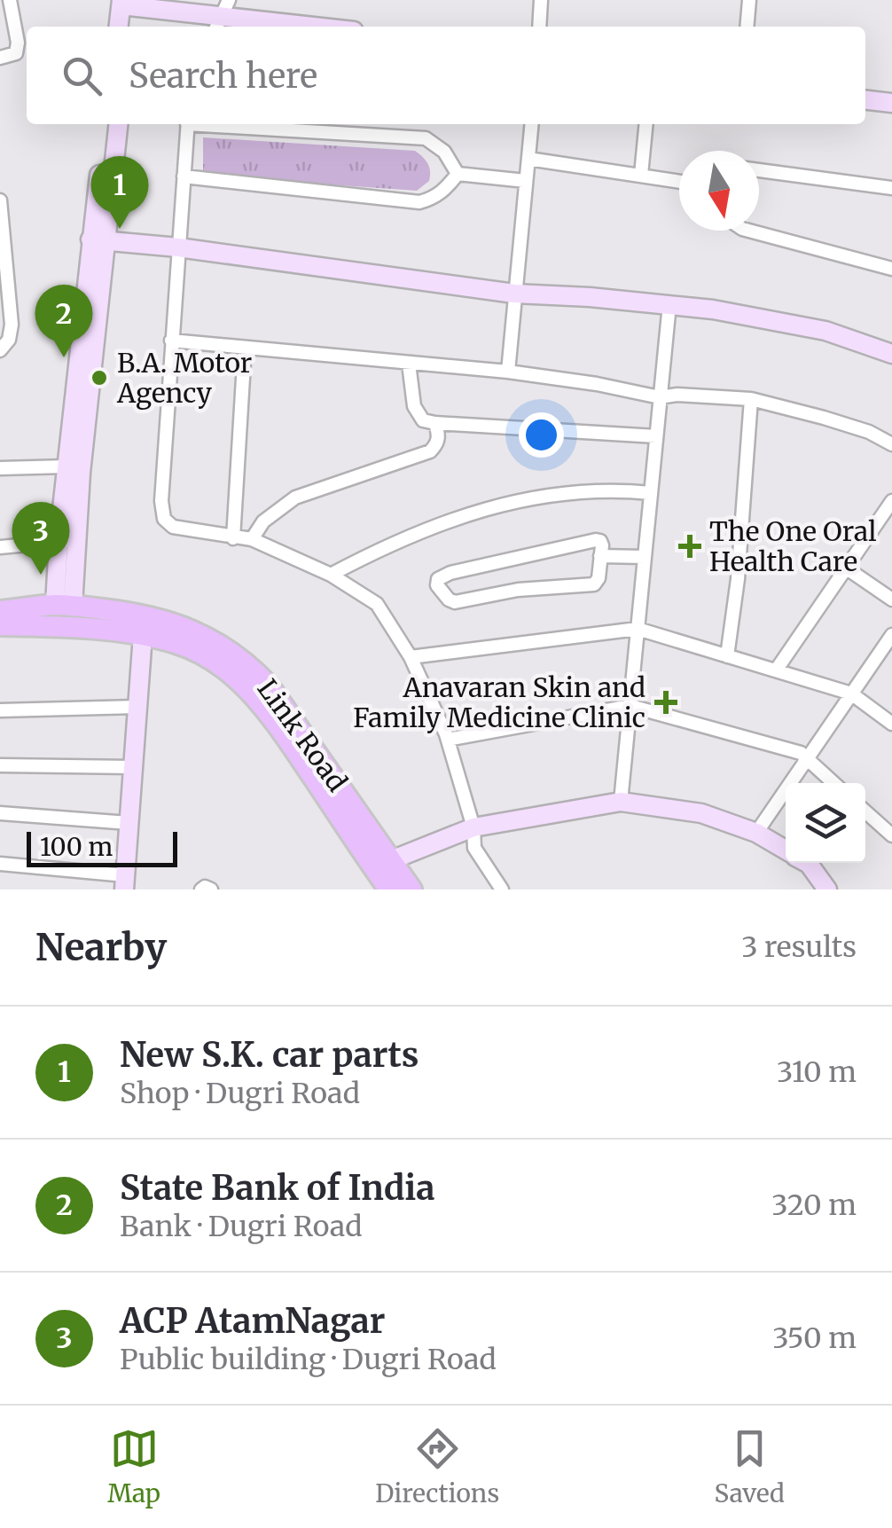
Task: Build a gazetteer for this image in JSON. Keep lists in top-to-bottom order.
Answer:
{
  "streets": {
    "main road": ["Link Road"]
  },
  "places": {
    "other": ["B.A. Motor Agency"],
    "health": ["The One Oral Health Care", "Anavaran Skin and Family Medicine Clinic"]
  },
  "scale_bar": "100 m",
  "north": "bottom",
  "page": {
    "search": "Search here",
    "pins": ["1", "2", "3"],
    "scale": "100 m",
    "heading": ["Nearby", "3 results"],
    "list": [
      {
        "mark": "1",
        "name": "New S.K. car parts",
        "note": "Shop · Dugri Road",
        "value": "310 m"
      },
      {
        "mark": "2",
        "name": "State Bank of India",
        "note": "Bank · Dugri Road",
        "value": "320 m"
      },
      {
        "mark": "3",
        "name": "ACP AtamNagar",
        "note": "Public building · Dugri Road",
        "value": "350 m"
      }
    ],
    "nav": ["Map", "Directions", "Saved"]
  }
}
